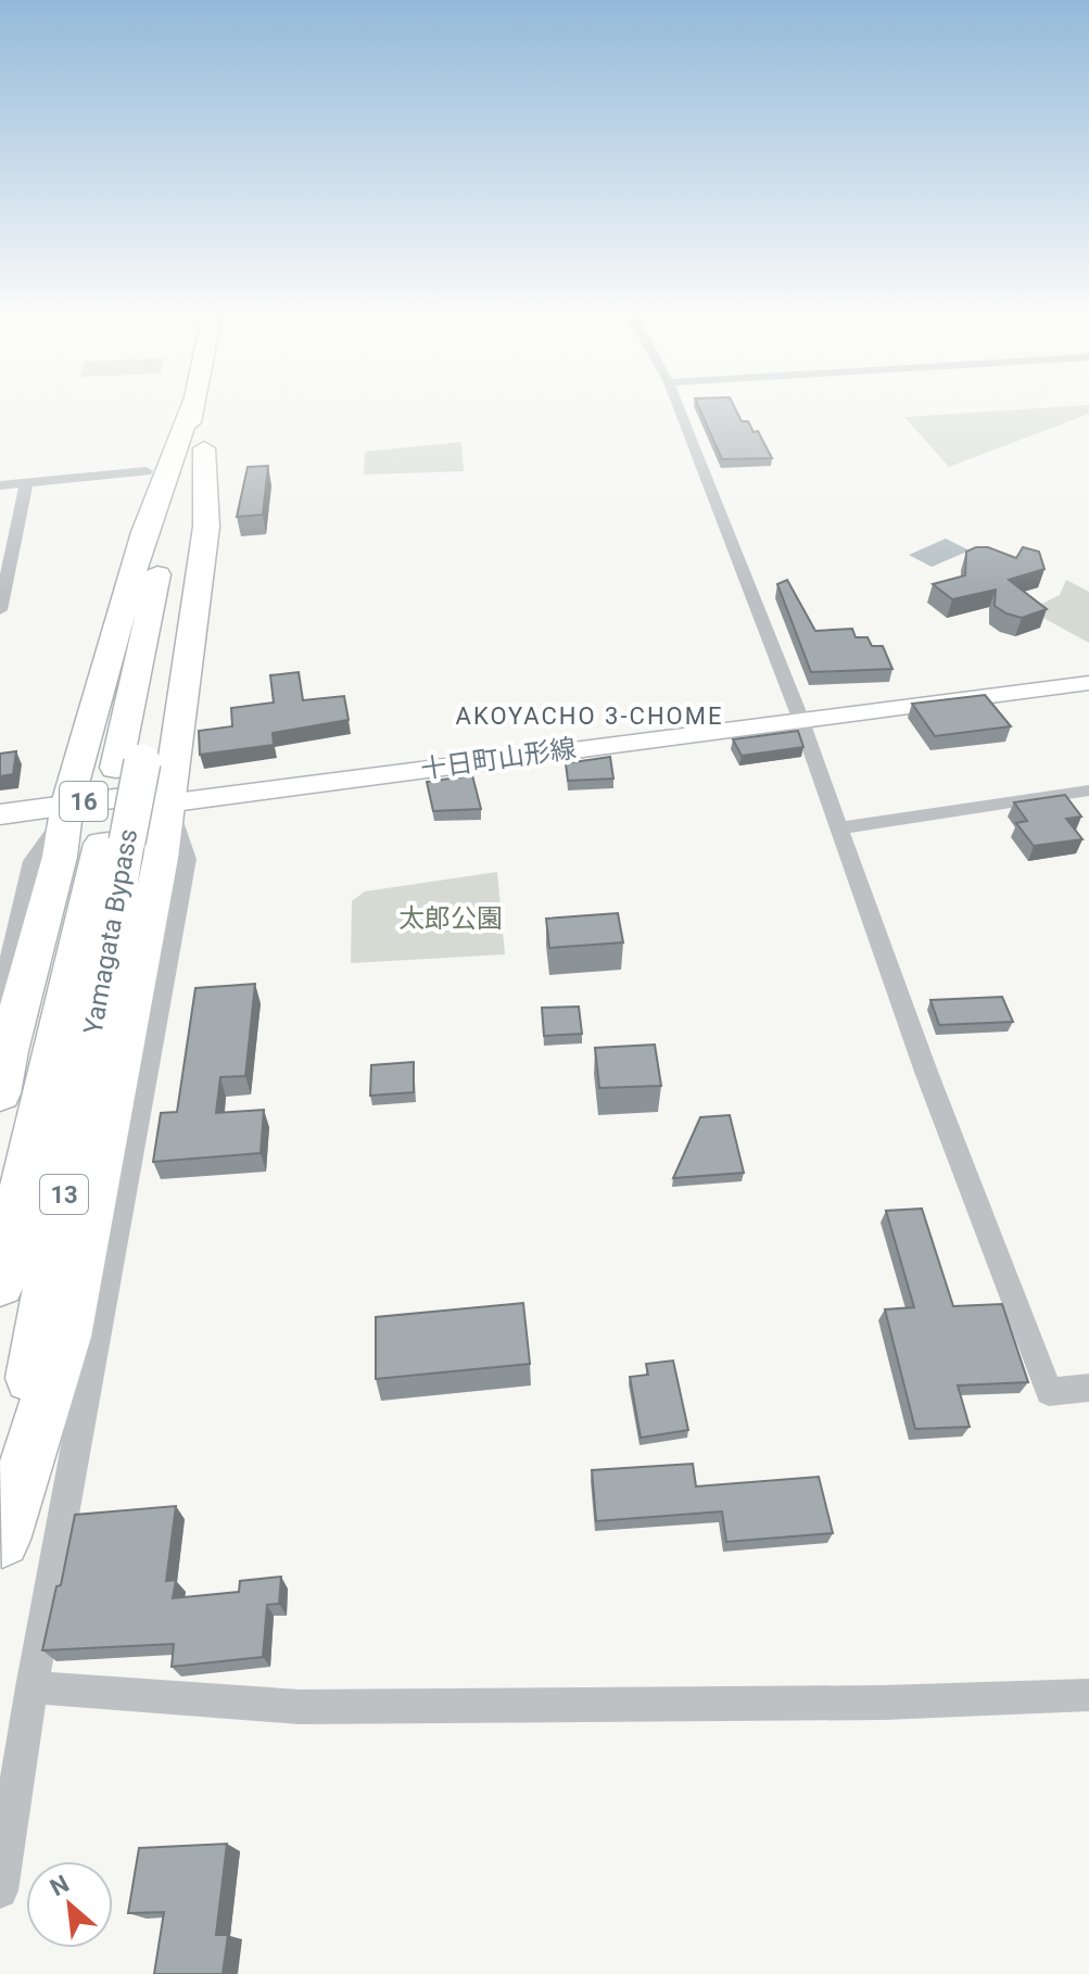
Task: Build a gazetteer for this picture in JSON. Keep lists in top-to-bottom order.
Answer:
{
  "streets": {
    "highway": ["Yamagata Bypass", "13"],
    "main road": ["十日町山形線", "16"]
  },
  "crossings": [
    ["十日町山形線", "16"]
  ],
  "districts": ["AKOYACHO 3-CHOME"],
  "parks": ["太郎公園"],
  "north": "top left"
}
